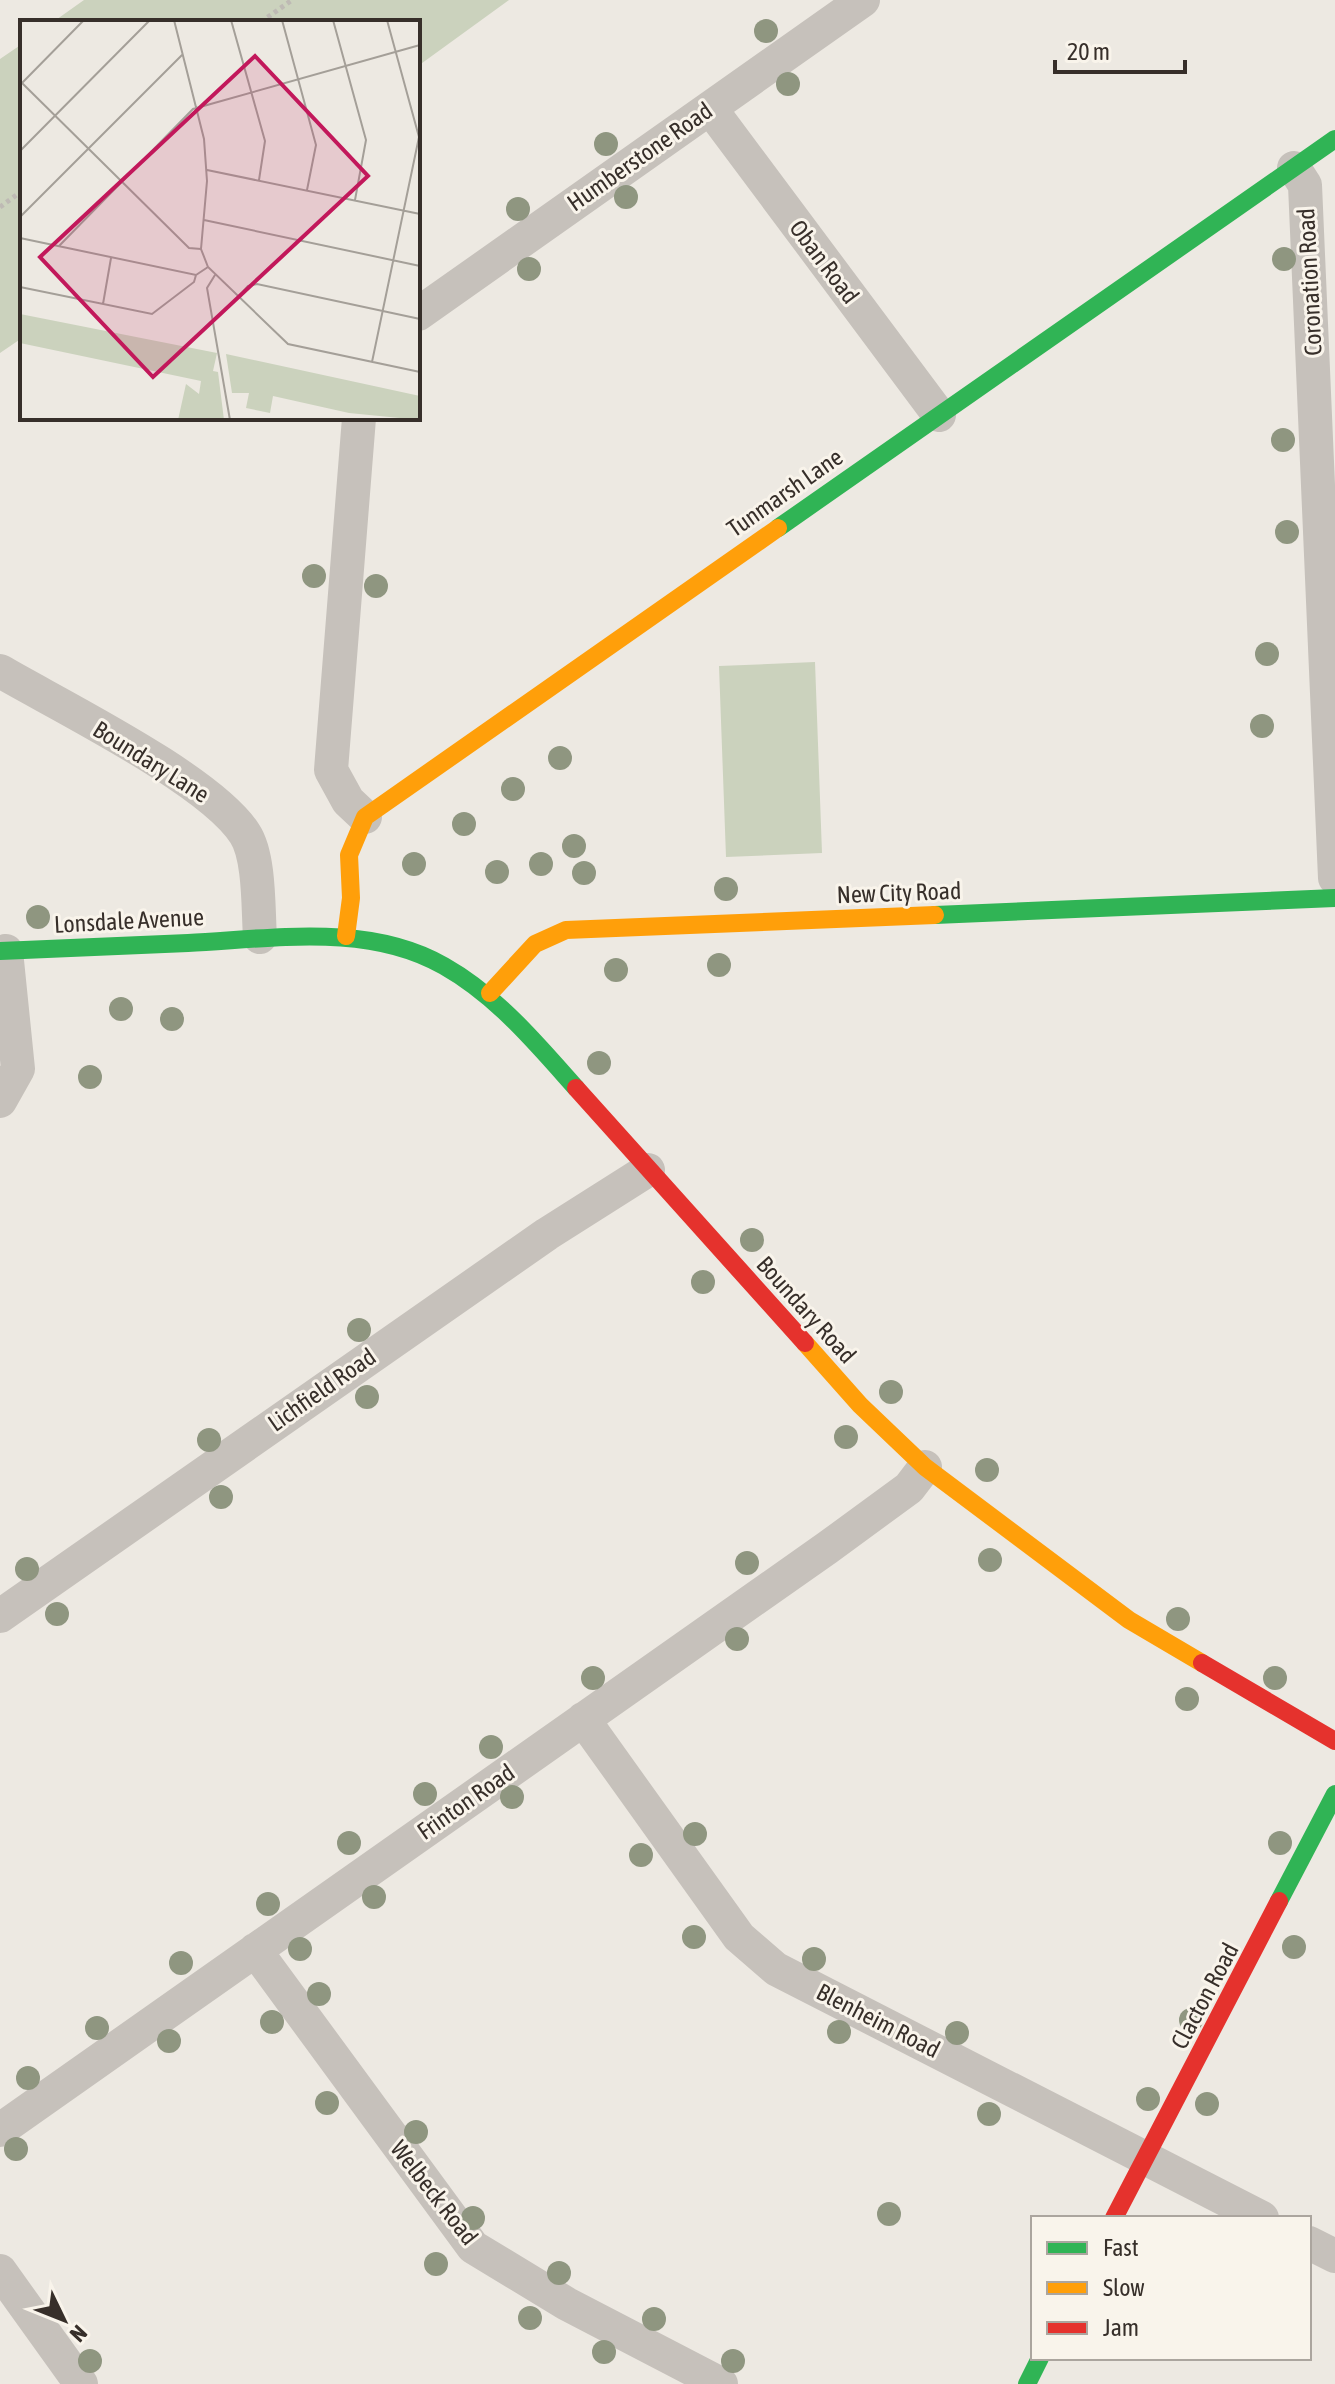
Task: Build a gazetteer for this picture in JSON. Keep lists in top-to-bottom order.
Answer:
{
  "streets": {
    "street": [
      "Humberstone Road",
      "Oban Road",
      "Coronation Road",
      "Tunmarsh Lane",
      "Boundary Lane",
      "New City Road",
      "Lonsdale Avenue",
      "Boundary Road",
      "Lichfield Road",
      "Frinton Road",
      "Clacton Road",
      "Blenheim Road",
      "Welbeck Road"
    ]
  },
  "crossings": [
    ["Humberstone Road", "Oban Road"],
    ["Oban Road", "Tunmarsh Lane"],
    ["Coronation Road", "Tunmarsh Lane"],
    ["Boundary Lane", "Lonsdale Avenue"],
    ["Boundary Lane", "Boundary Road"],
    ["New City Road", "Boundary Road"],
    ["Lonsdale Avenue", "Boundary Road"],
    ["Boundary Road", "Lichfield Road"],
    ["Boundary Road", "Frinton Road"],
    ["Frinton Road", "Blenheim Road"],
    ["Frinton Road", "Welbeck Road"],
    ["Clacton Road", "Blenheim Road"]
  ],
  "legend": ["Fast", "Slow", "Jam"],
  "scale_bar": "20 m",
  "north": "bottom right"
}
